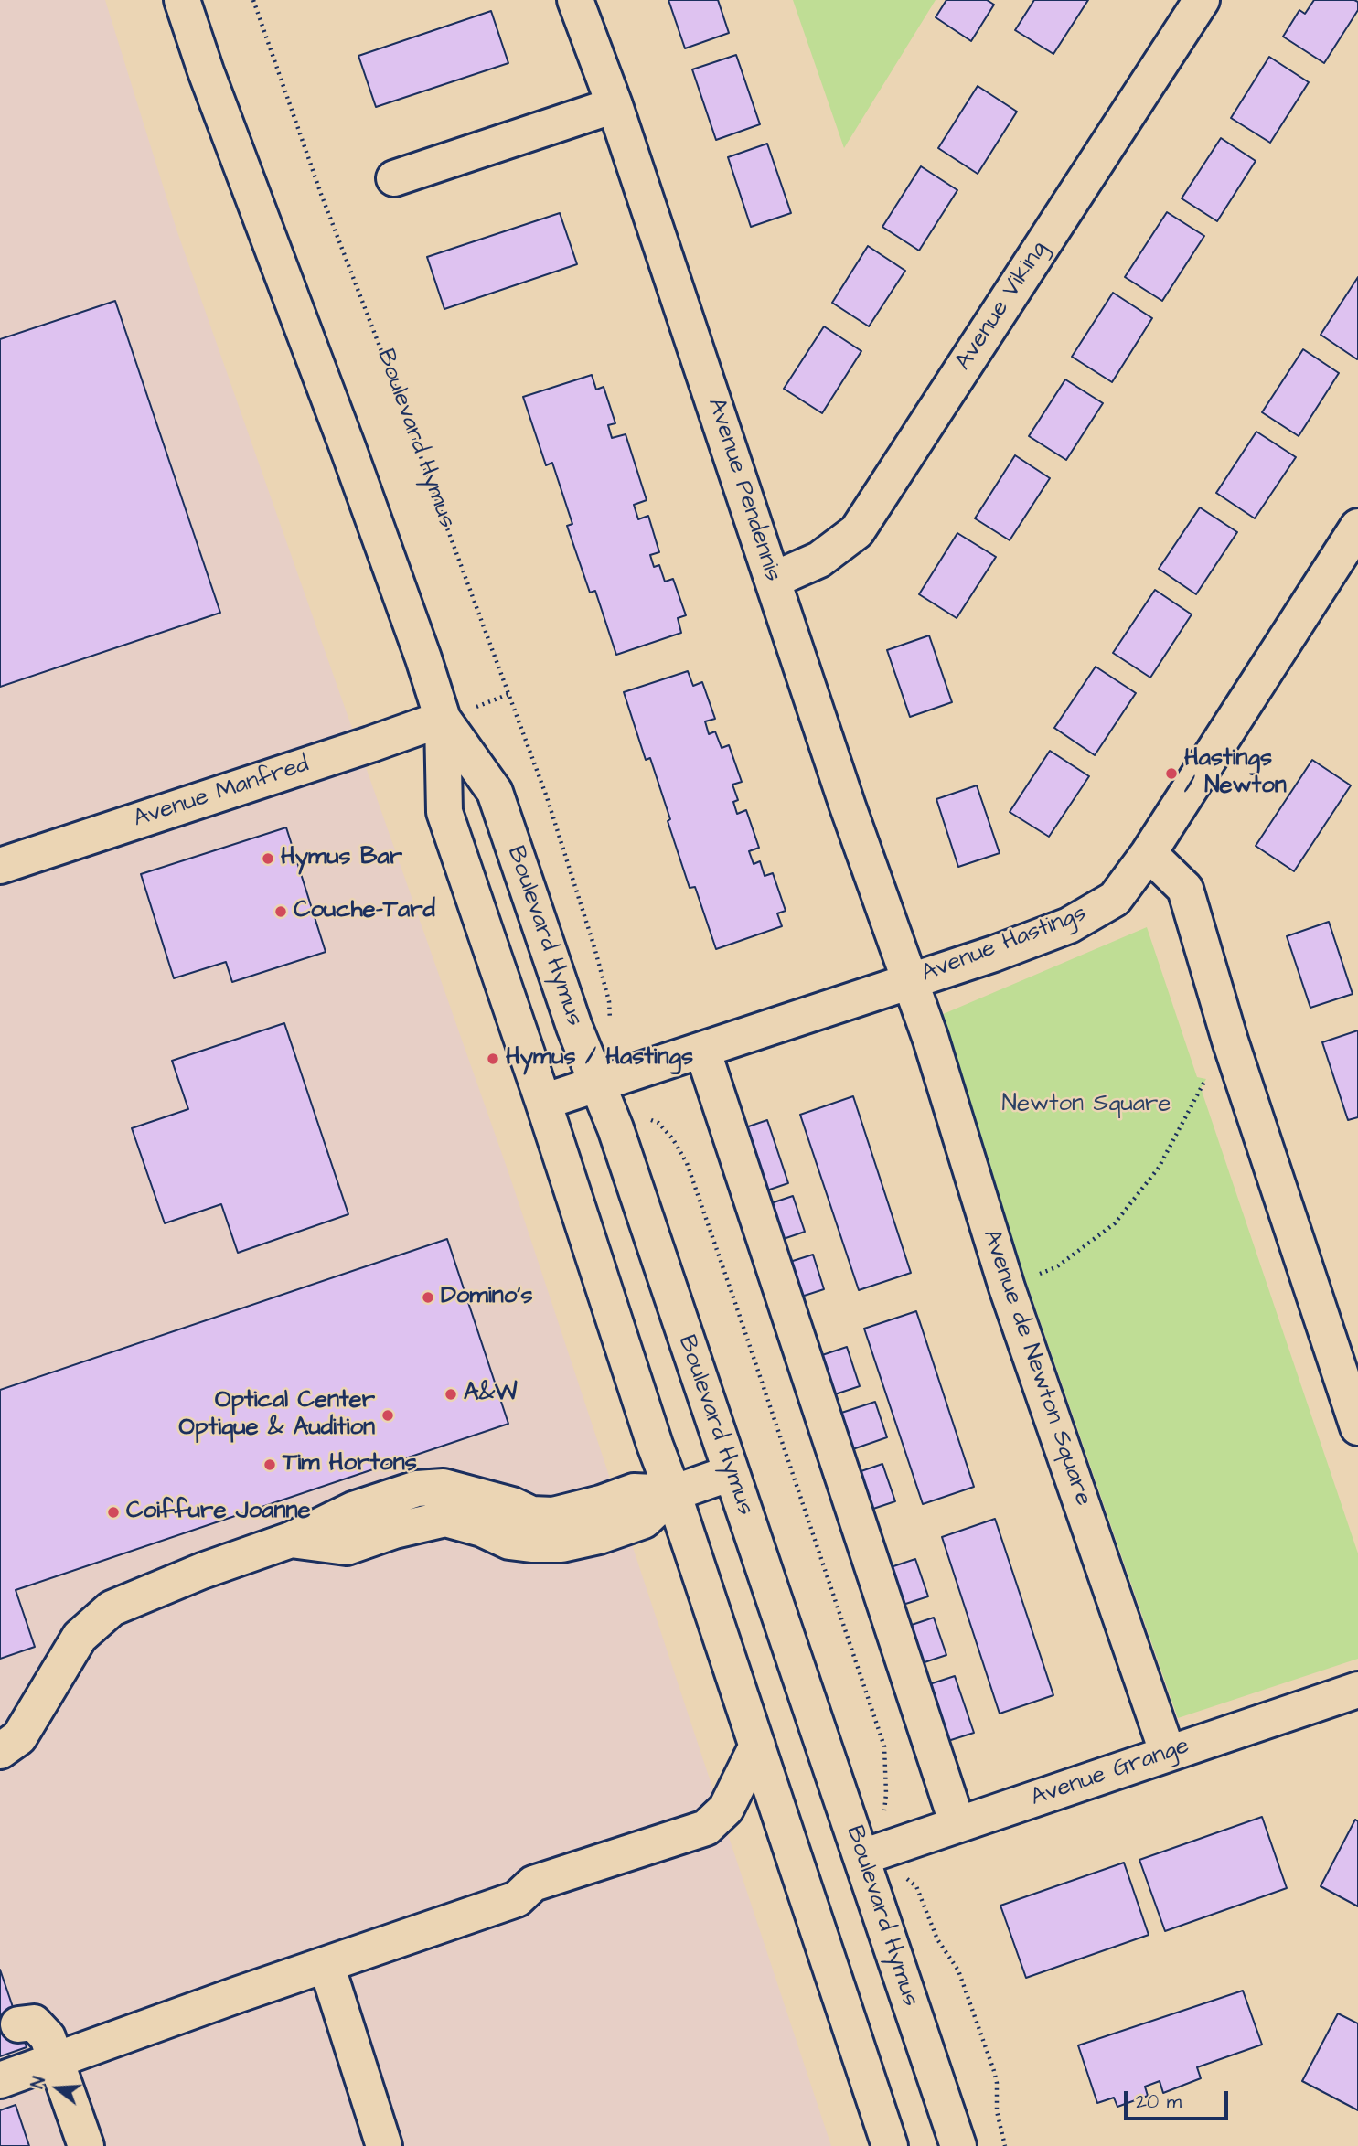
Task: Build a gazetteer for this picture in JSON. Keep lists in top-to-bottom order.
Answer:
{
  "streets": {
    "street": [
      "Avenue Viking",
      "Boulevard Hymus",
      "Avenue Pendennis",
      "Avenue Manfred",
      "Avenue Hastings",
      "Avenue de Newton Square",
      "Avenue Grange"
    ]
  },
  "crossings": [
    ["Avenue Viking", "Avenue Pendennis"],
    ["Boulevard Hymus", "Avenue Manfred"],
    ["Boulevard Hymus", "Avenue Hastings"],
    ["Boulevard Hymus", "Avenue Grange"],
    ["Avenue Pendennis", "Avenue Hastings"],
    ["Avenue Pendennis", "Avenue de Newton Square"],
    ["Avenue Hastings", "Avenue de Newton Square"],
    ["Avenue de Newton Square", "Avenue Grange"]
  ],
  "parks": ["Newton Square"],
  "places": [
    "Hastings / Newton",
    "Hymus Bar",
    "Couche-Tard",
    "Hymus / Hastings",
    "Domino's",
    "A&W",
    "Optical Center Optique & Audition",
    "Tim Hortons",
    "Coiffure Joanne"
  ],
  "scale_bar": "20 m",
  "north": "left"
}
